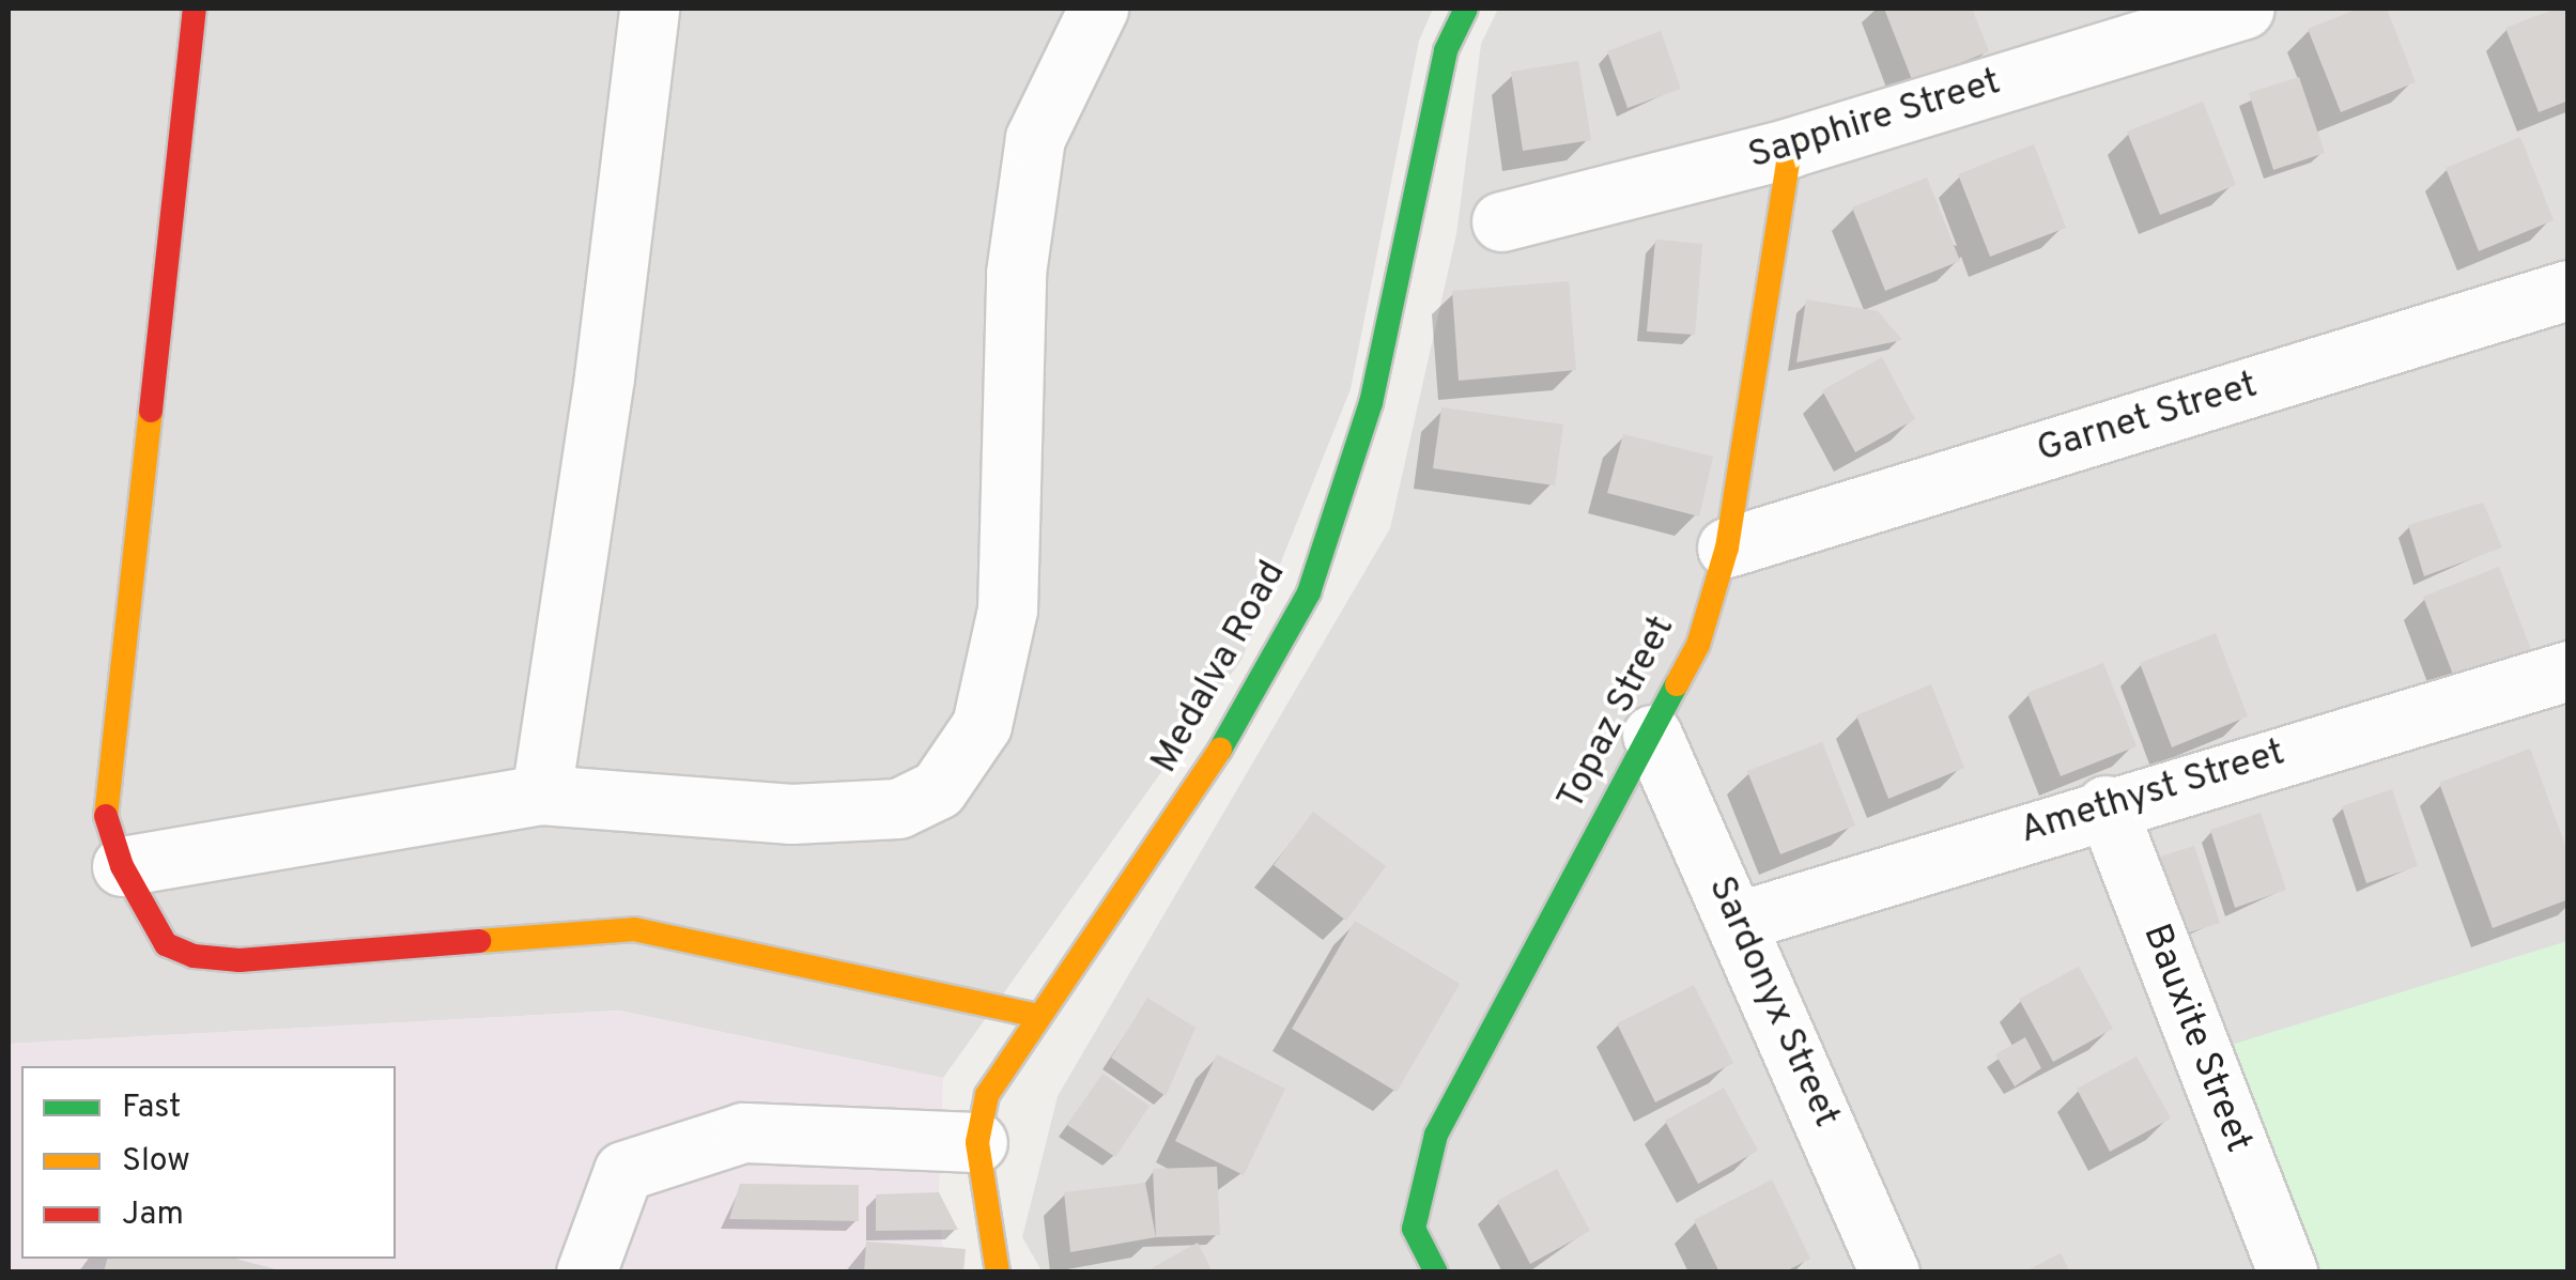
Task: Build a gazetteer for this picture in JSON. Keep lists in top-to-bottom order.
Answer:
{
  "streets": {
    "street": [
      "Sapphire Street",
      "Garnet Street",
      "Medalva Road",
      "Topaz Street",
      "Amethyst Street",
      "Sardonyx Street",
      "Bauxite Street"
    ]
  },
  "crossings": [
    ["Sapphire Street", "Topaz Street"],
    ["Garnet Street", "Topaz Street"],
    ["Topaz Street", "Sardonyx Street"],
    ["Amethyst Street", "Sardonyx Street"],
    ["Amethyst Street", "Bauxite Street"]
  ],
  "legend": ["Fast", "Slow", "Jam"]
}
